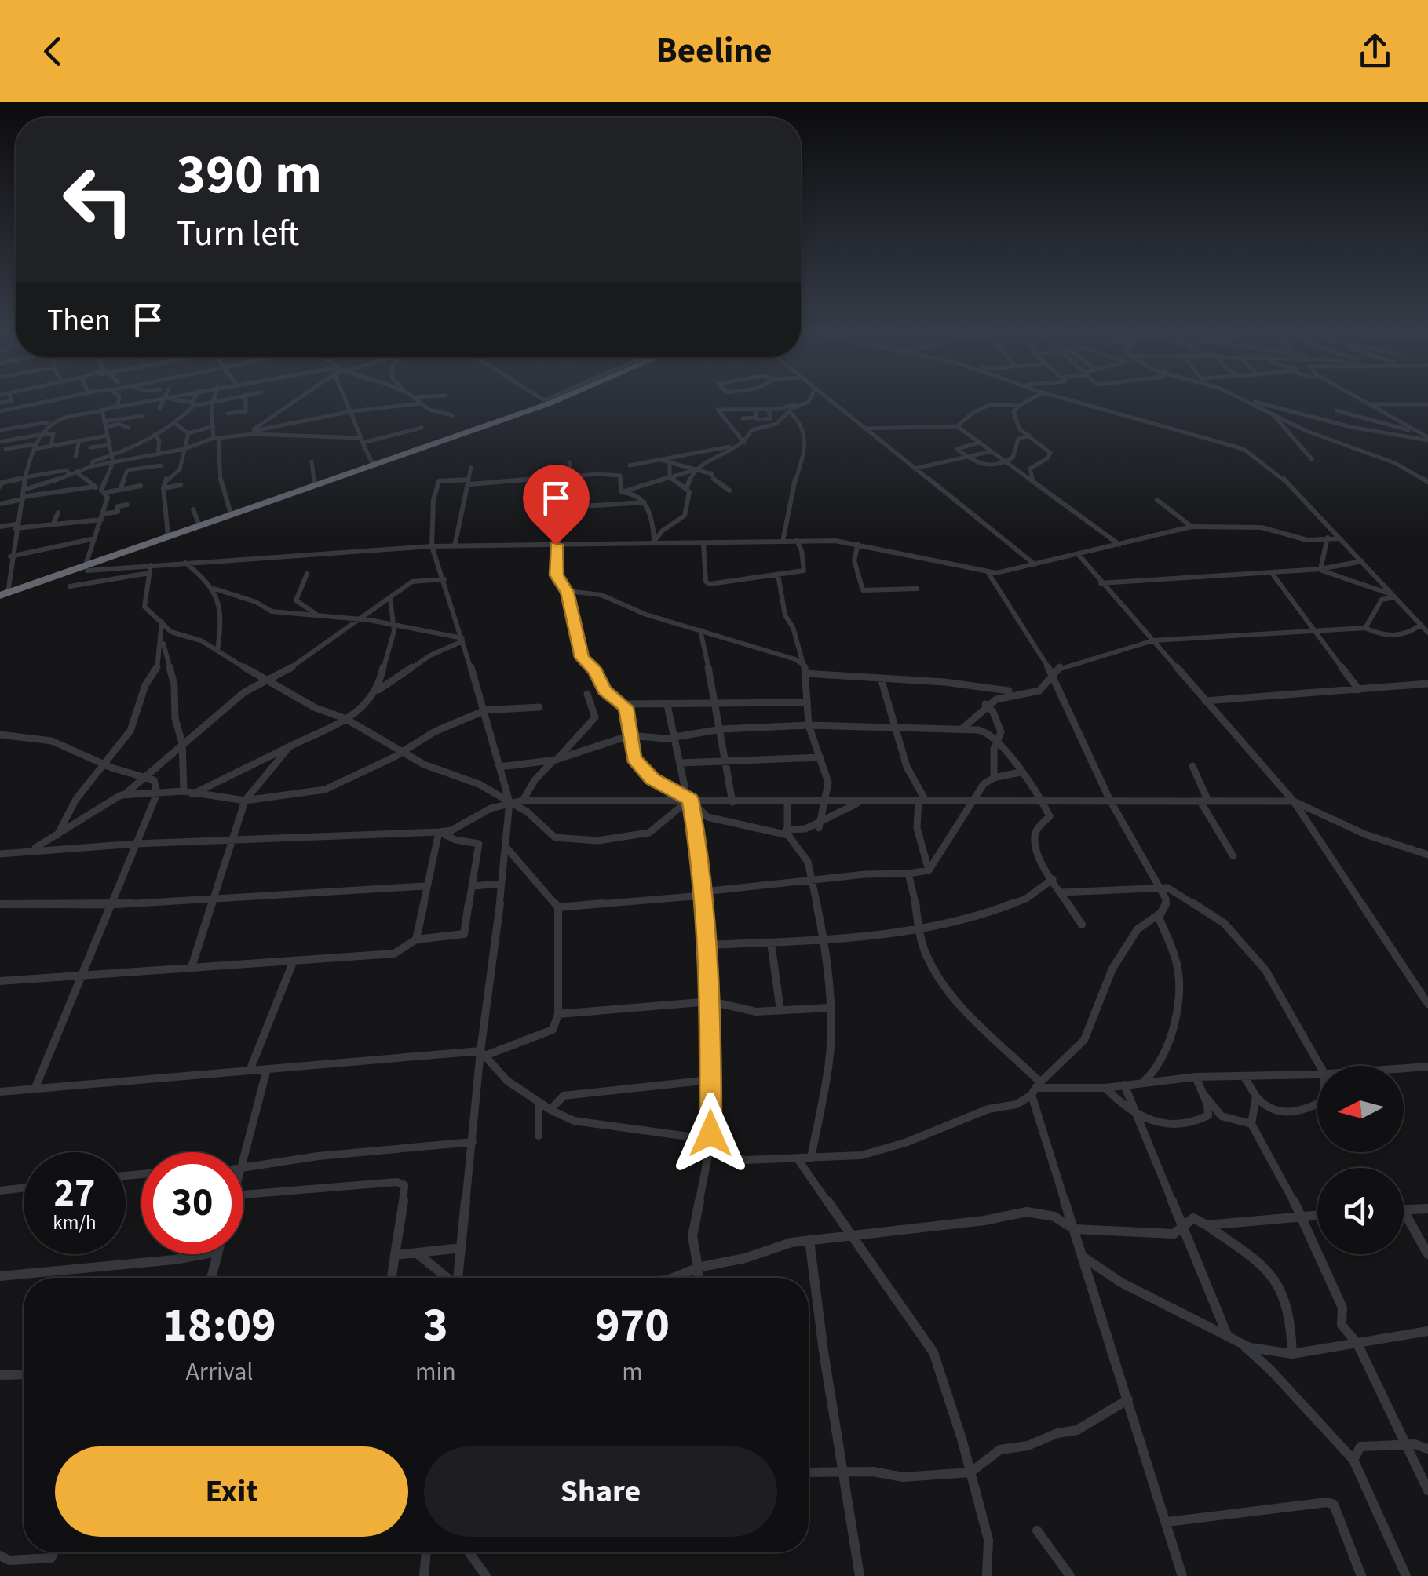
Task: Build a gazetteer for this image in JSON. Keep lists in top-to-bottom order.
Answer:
{
  "north": "left",
  "page": {
    "header": "Beeline",
    "turn": ["390 m", "Turn left"],
    "then": "Then",
    "speed": "27 km/h",
    "limit": "30",
    "eta": [
      "18:09",
      "Arrival",
      "3",
      "min",
      "970",
      "m"
    ],
    "buttons": ["Exit", "Share"]
  }
}
